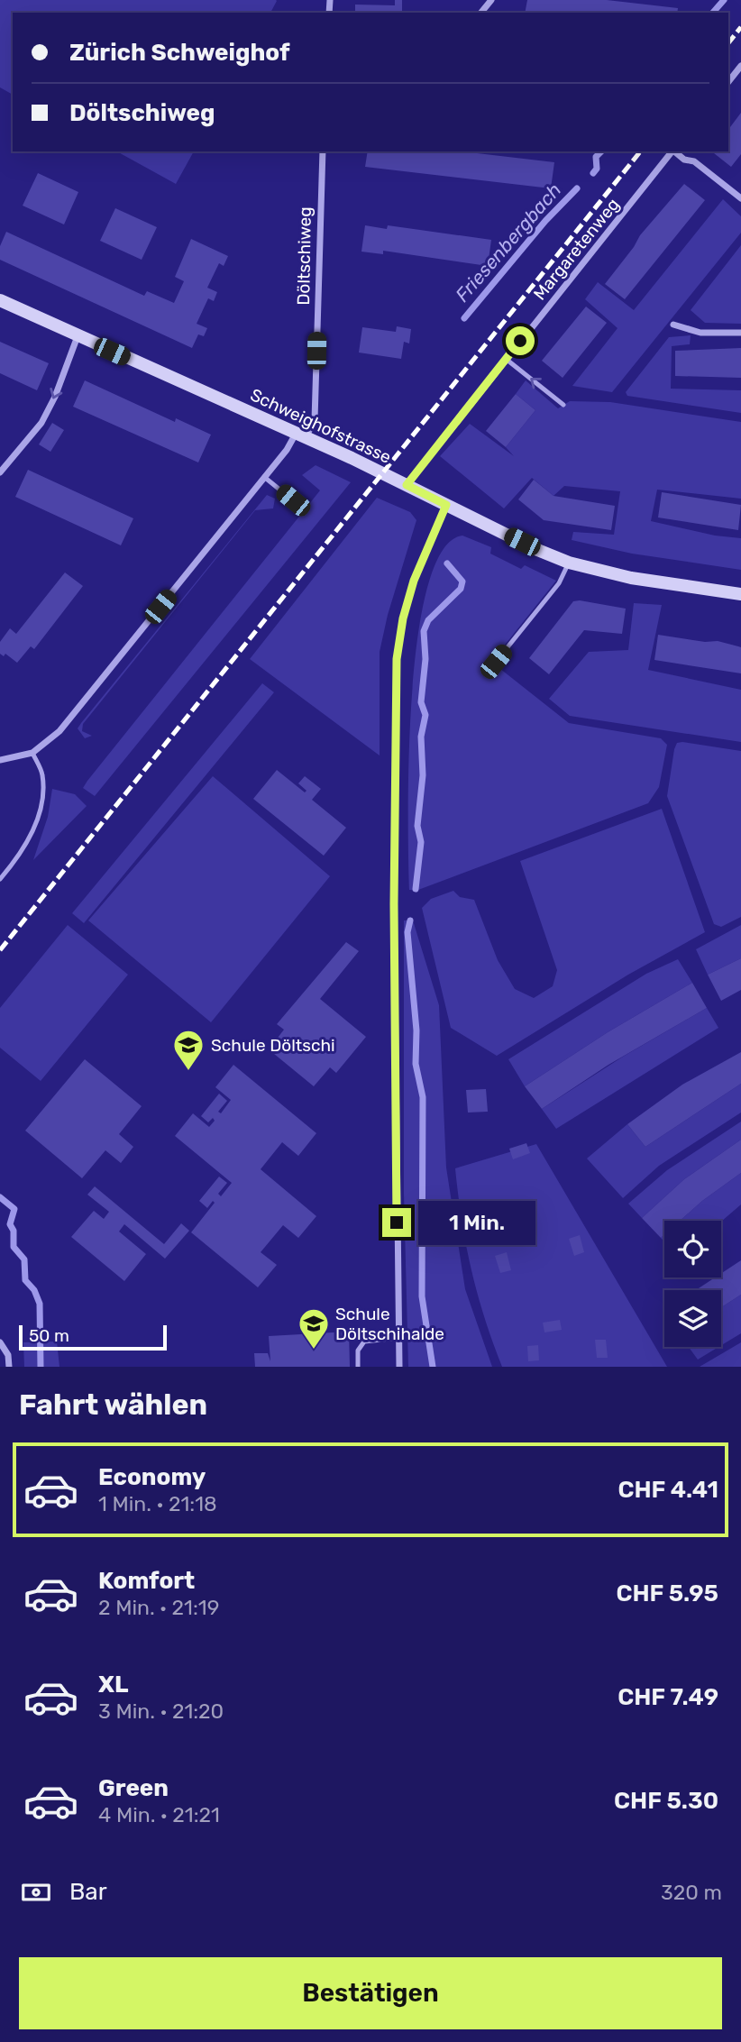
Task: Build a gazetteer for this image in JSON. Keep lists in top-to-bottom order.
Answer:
{
  "streets": {
    "main road": ["Schweighofstrasse"],
    "street": ["Margaretenweg", "Döltschiweg"]
  },
  "crossings": [
    ["Margaretenweg", "Schweighofstrasse"],
    ["Döltschiweg", "Schweighofstrasse"]
  ],
  "water": ["Friesenbergbach"],
  "places": {
    "school or university": ["Schule Döltschi", "Schule Döltschihalde"]
  },
  "scale_bar": "50 m",
  "page": {
    "banner": ["Zürich Schweighof", "Döltschiweg"],
    "bubble": "1 Min.",
    "scale": "50 m",
    "heading": "Fahrt wählen",
    "list": [
      {
        "name": "Economy",
        "note": "1 Min. · 21:18",
        "value": "CHF 4.41"
      },
      {
        "name": "Komfort",
        "note": "2 Min. · 21:19",
        "value": "CHF 5.95"
      },
      {
        "name": "XL",
        "note": "3 Min. · 21:20",
        "value": "CHF 7.49"
      },
      {
        "name": "Green",
        "note": "4 Min. · 21:21",
        "value": "CHF 5.30"
      }
    ],
    "pay": ["Bar", "320 m"],
    "buttons": "Bestätigen"
  }
}
